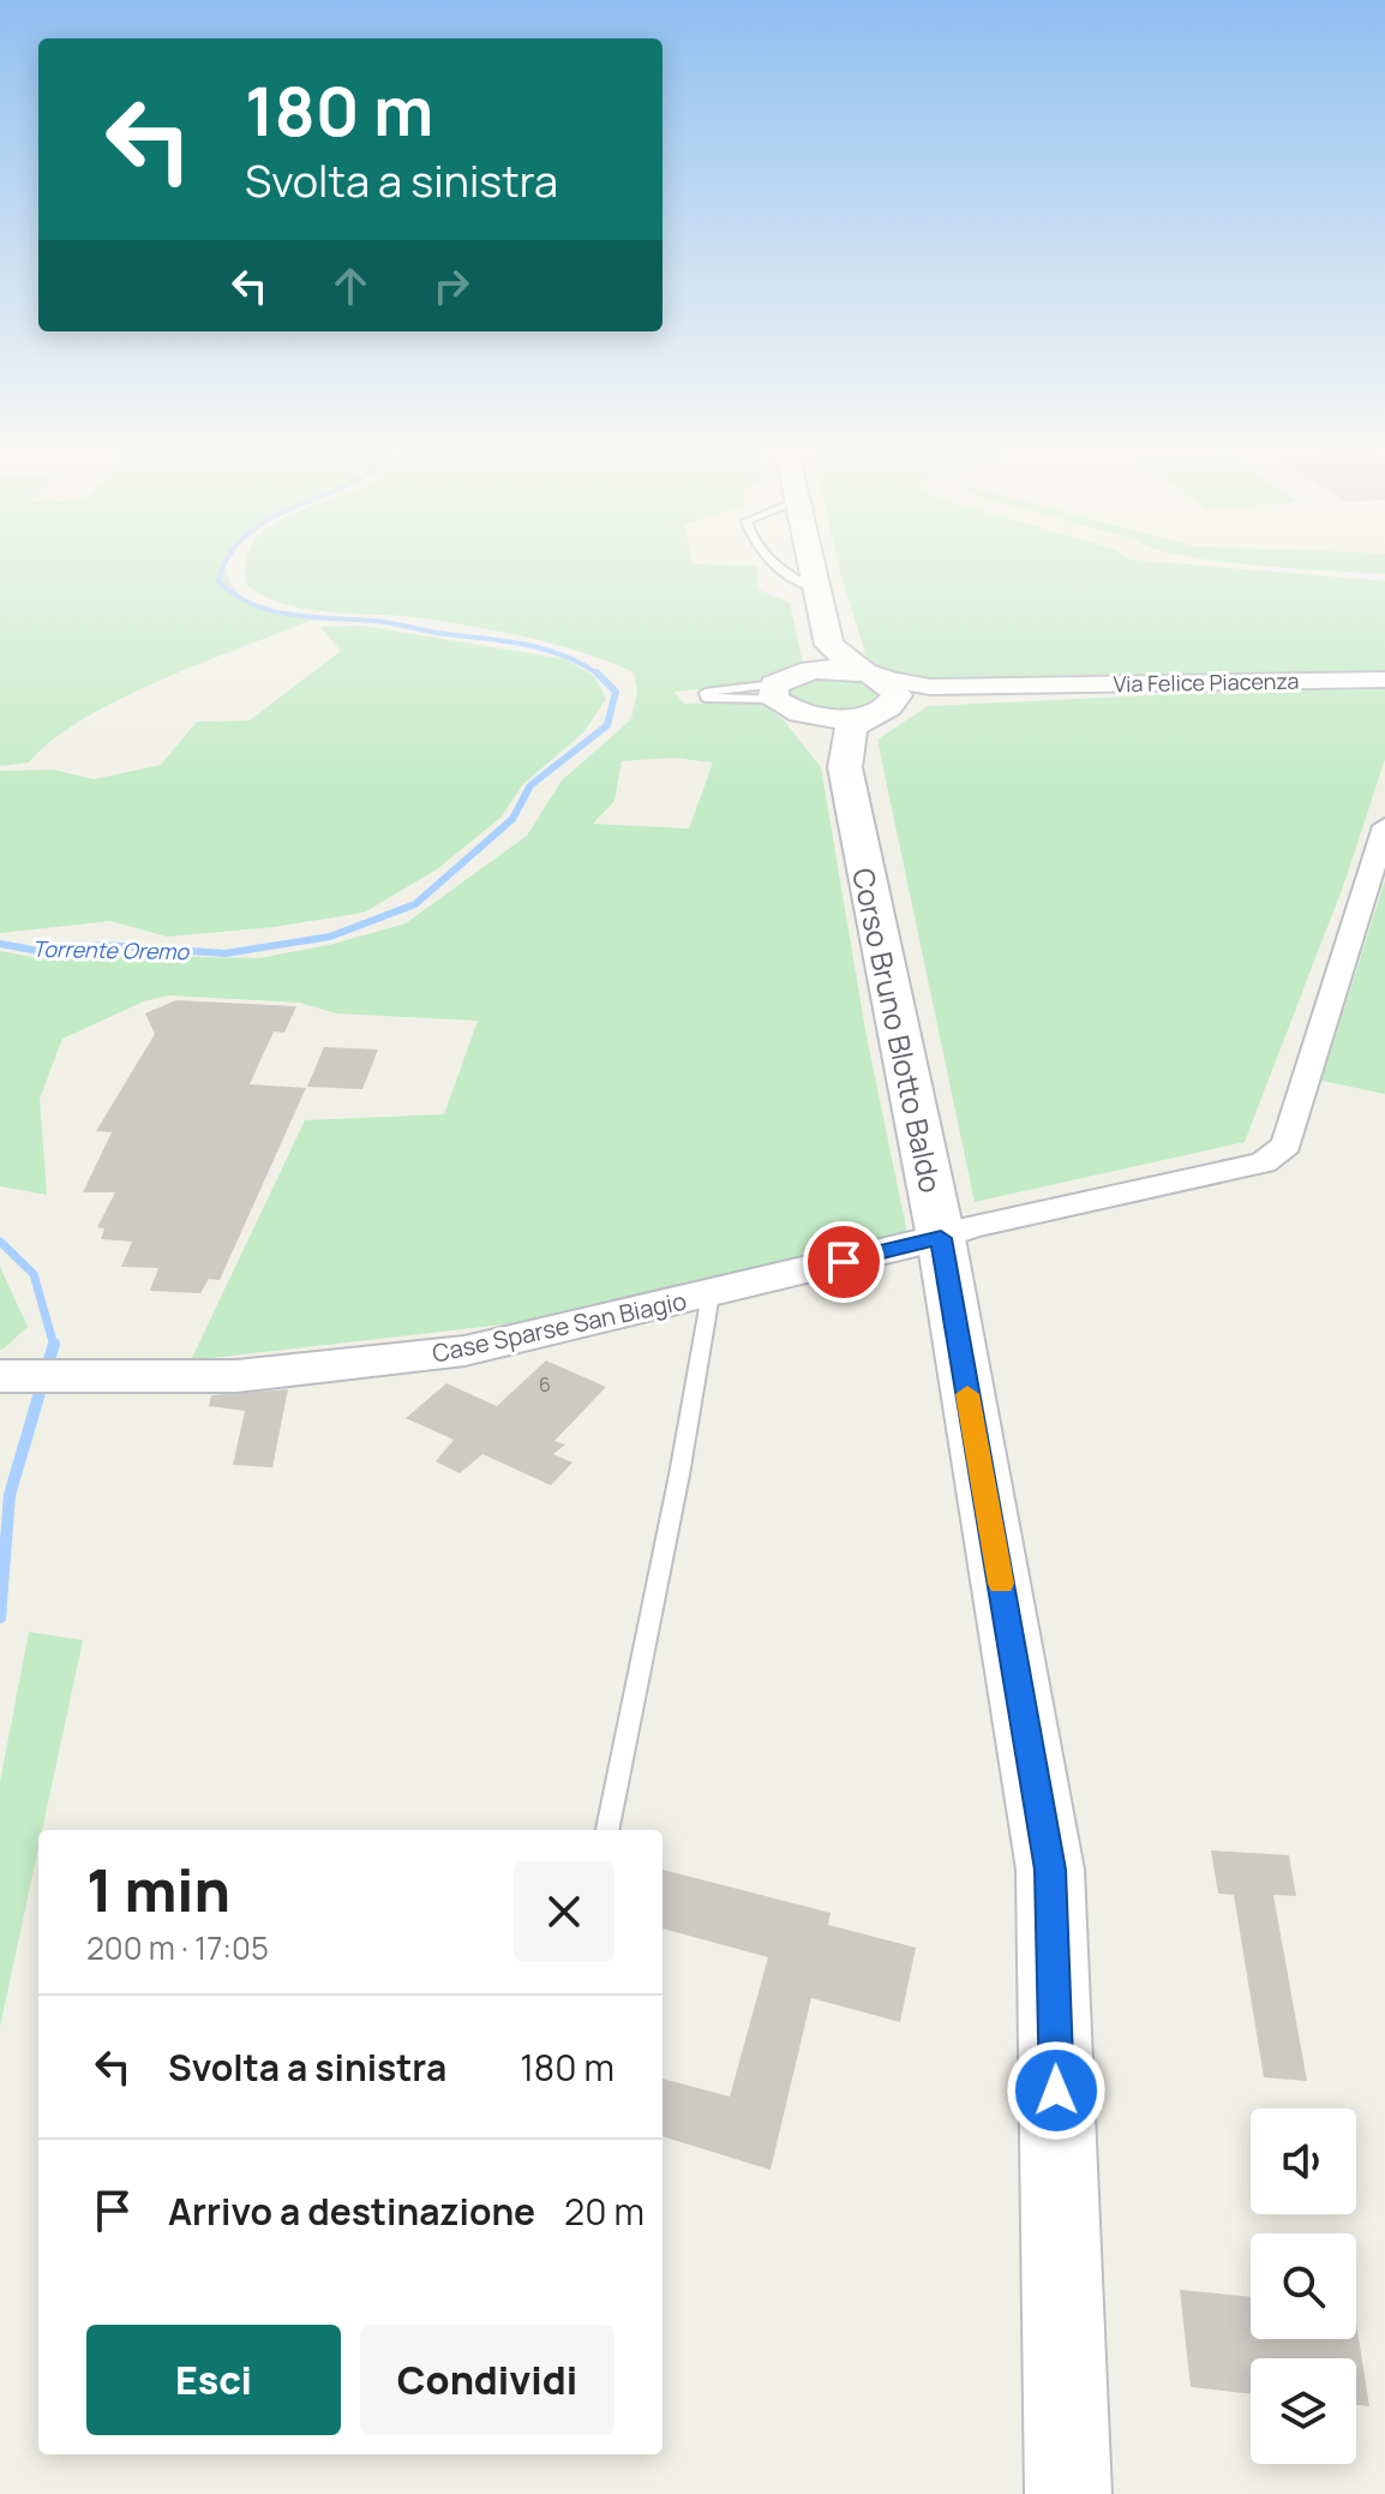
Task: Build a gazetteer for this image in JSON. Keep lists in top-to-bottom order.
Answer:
{
  "streets": {
    "main road": ["Corso Bruno Blotto Baldo"],
    "street": ["Via Felice Piacenza", "Case Sparse San Biagio"]
  },
  "crossings": [
    ["Corso Bruno Blotto Baldo", "Case Sparse San Biagio"]
  ],
  "water": ["Torrente Oremo"],
  "house_numbers": ["6"],
  "page": {
    "turn": ["180 m", "Svolta a sinistra"],
    "heading": ["1 min", "200 m · 17:05"],
    "list": [
      {
        "name": "Svolta a sinistra",
        "value": "180 m"
      },
      {
        "name": "Arrivo a destinazione",
        "value": "20 m"
      }
    ],
    "buttons": ["Esci", "Condividi"]
  }
}
